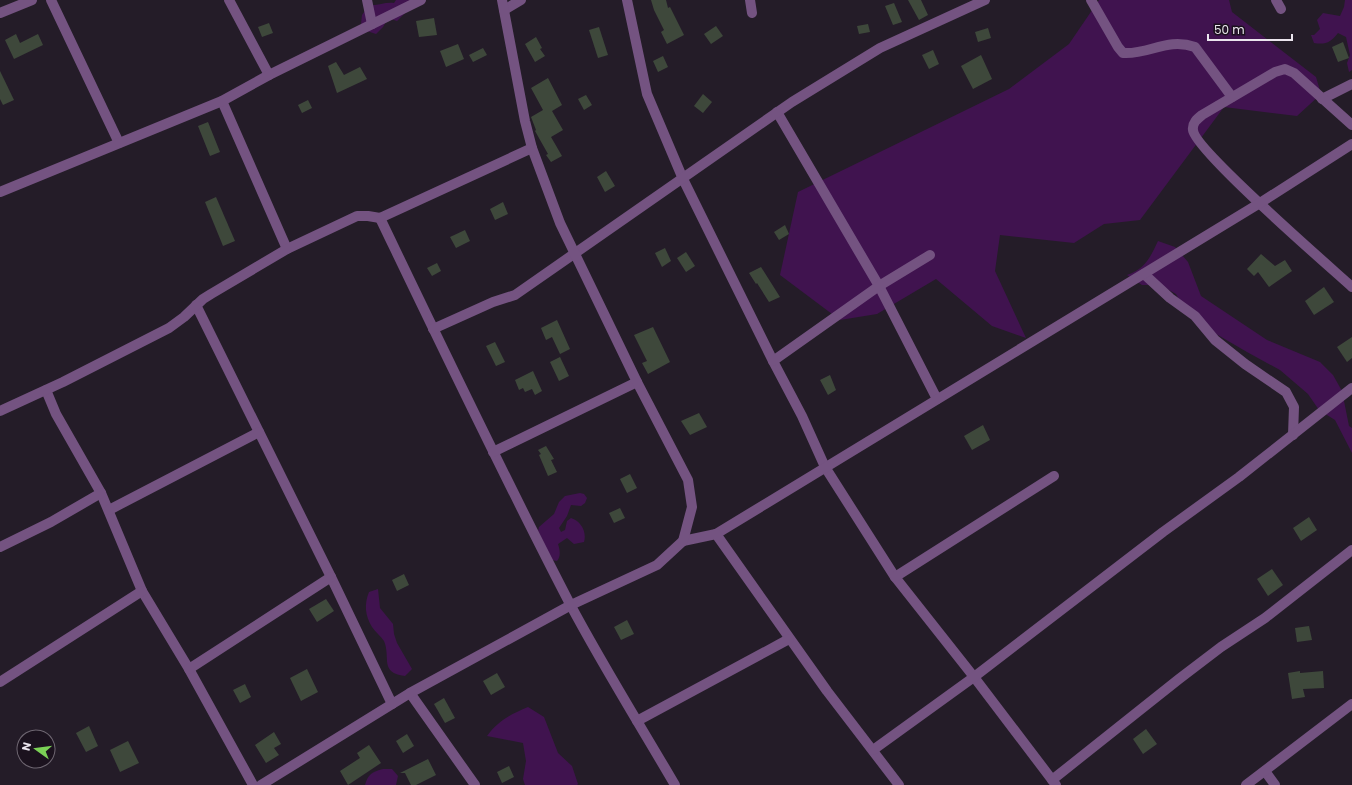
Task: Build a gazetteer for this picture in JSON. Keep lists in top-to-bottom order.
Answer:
{
  "scale_bar": "50 m",
  "north": "left"
}
